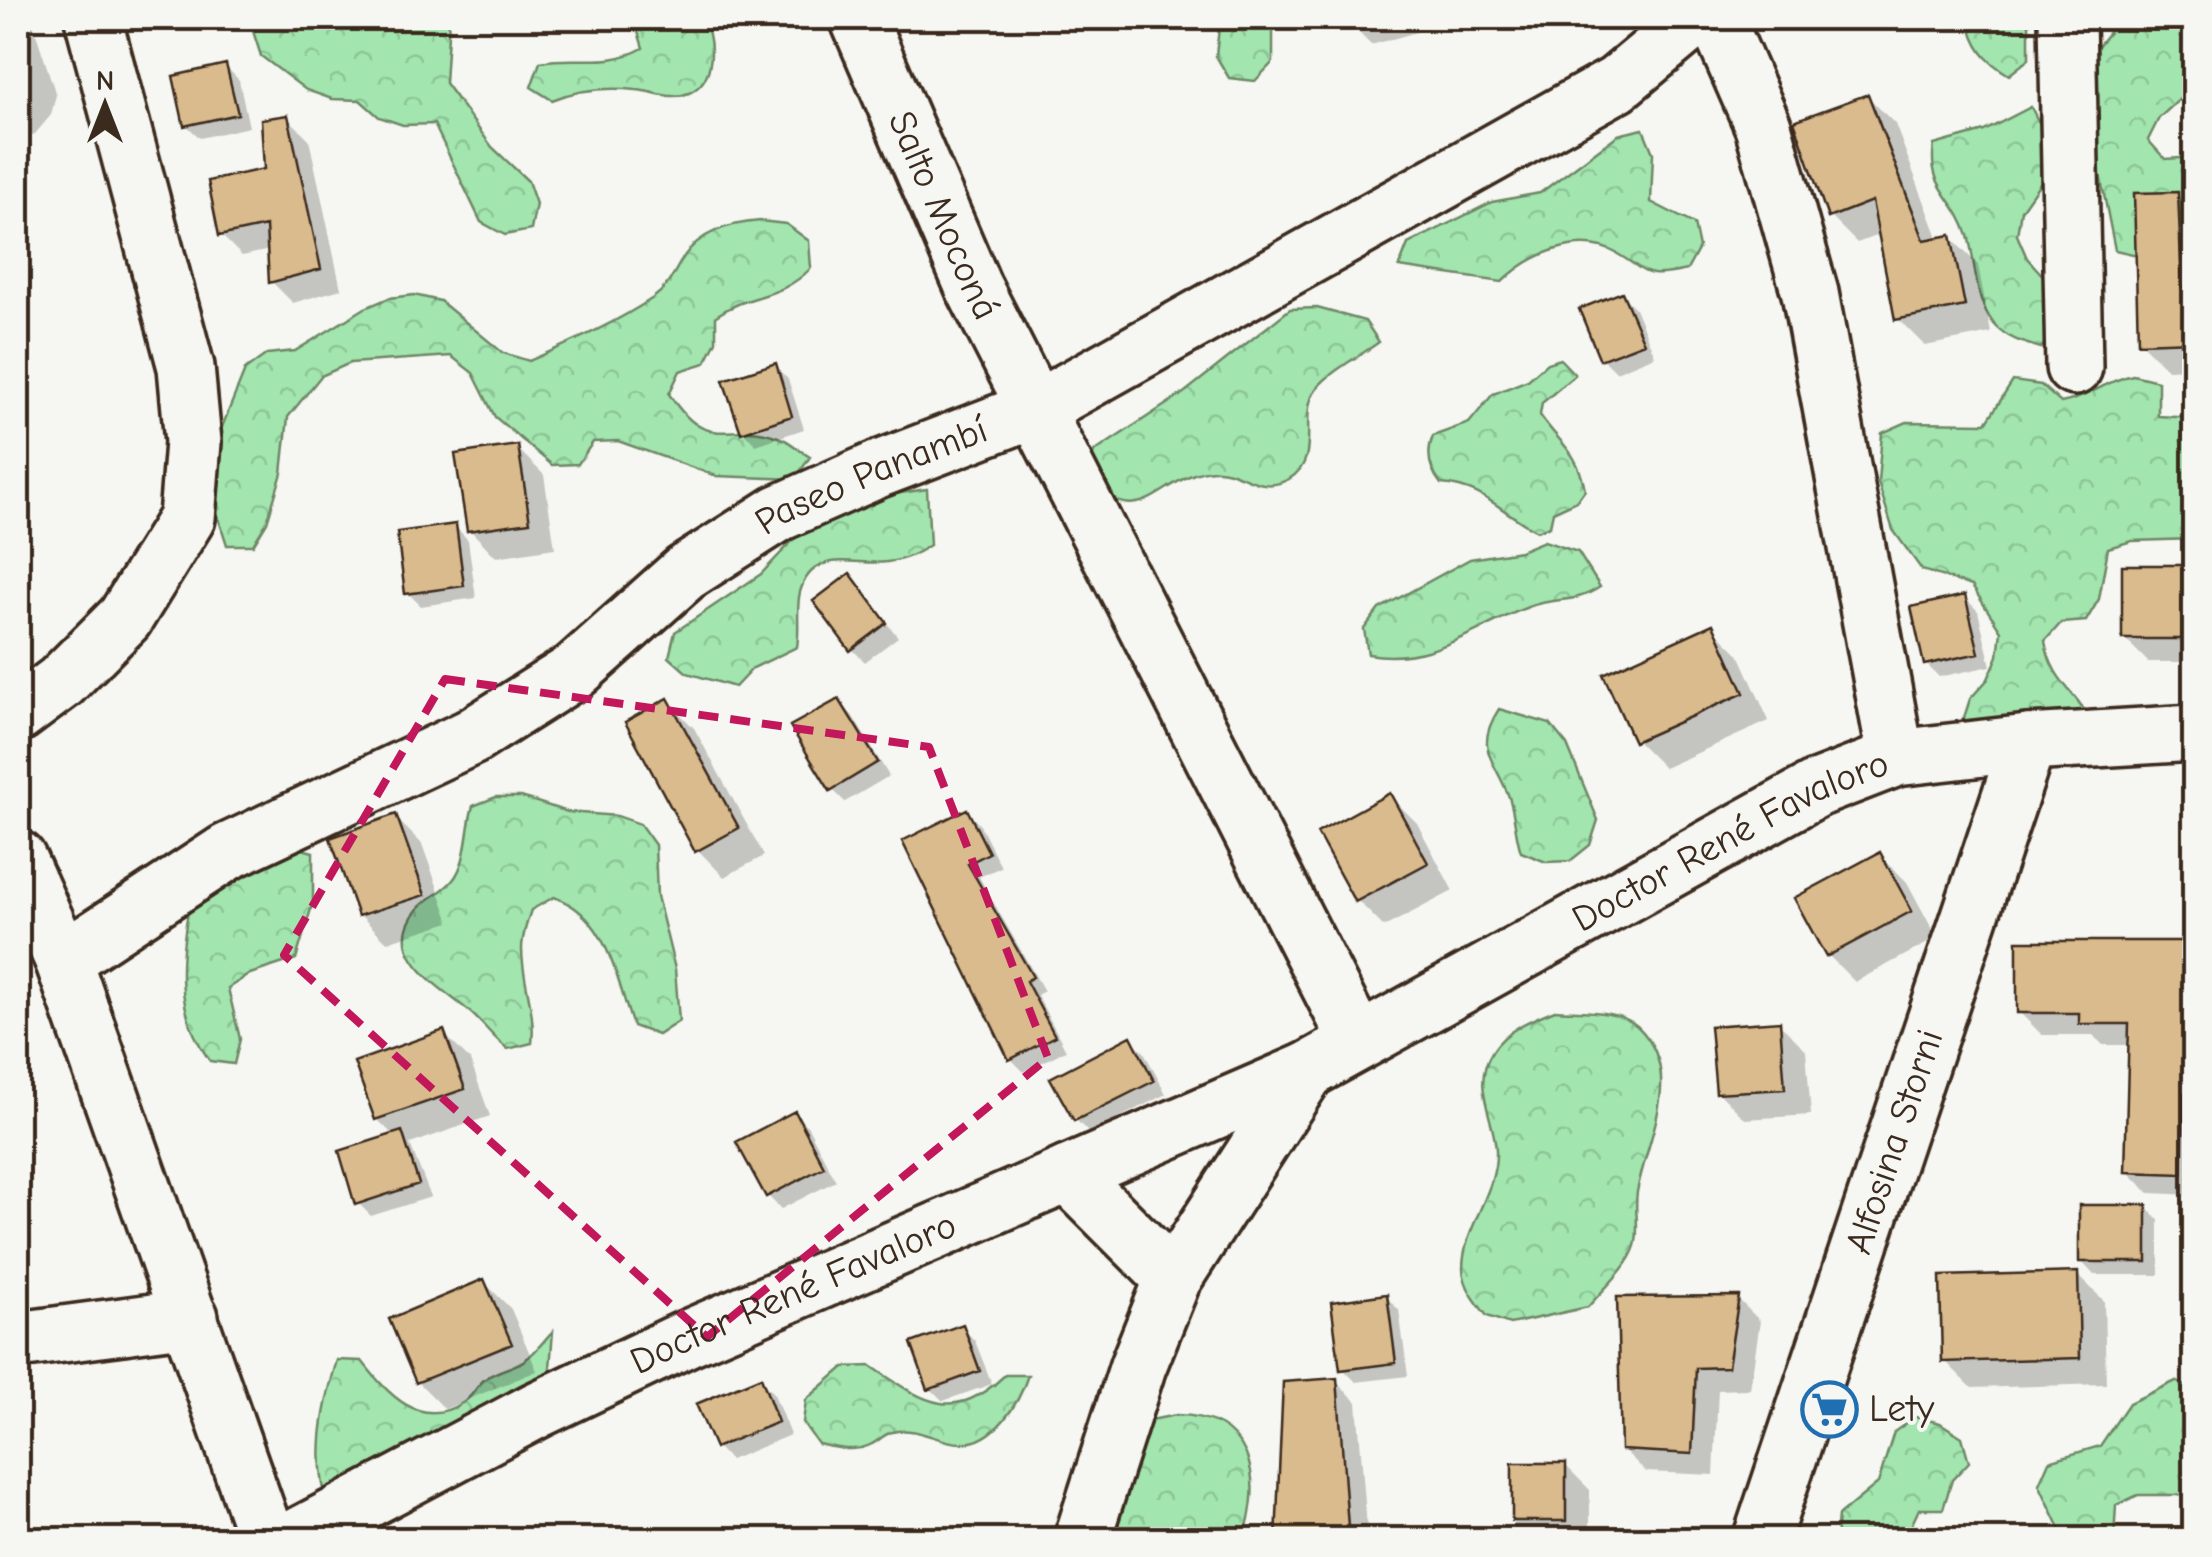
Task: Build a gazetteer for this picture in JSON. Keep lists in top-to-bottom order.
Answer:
{
  "streets": {
    "street": [
      "Salto Moconá",
      "Paseo Panambí",
      "Doctor René Favaloro",
      "Alfosina Storni"
    ]
  },
  "crossings": [
    ["Salto Moconá", "Paseo Panambí"],
    ["Salto Moconá", "Doctor René Favaloro"],
    ["Doctor René Favaloro", "Alfosina Storni"]
  ],
  "places": {
    "supermarket": ["Lety"]
  },
  "north": "top"
}
